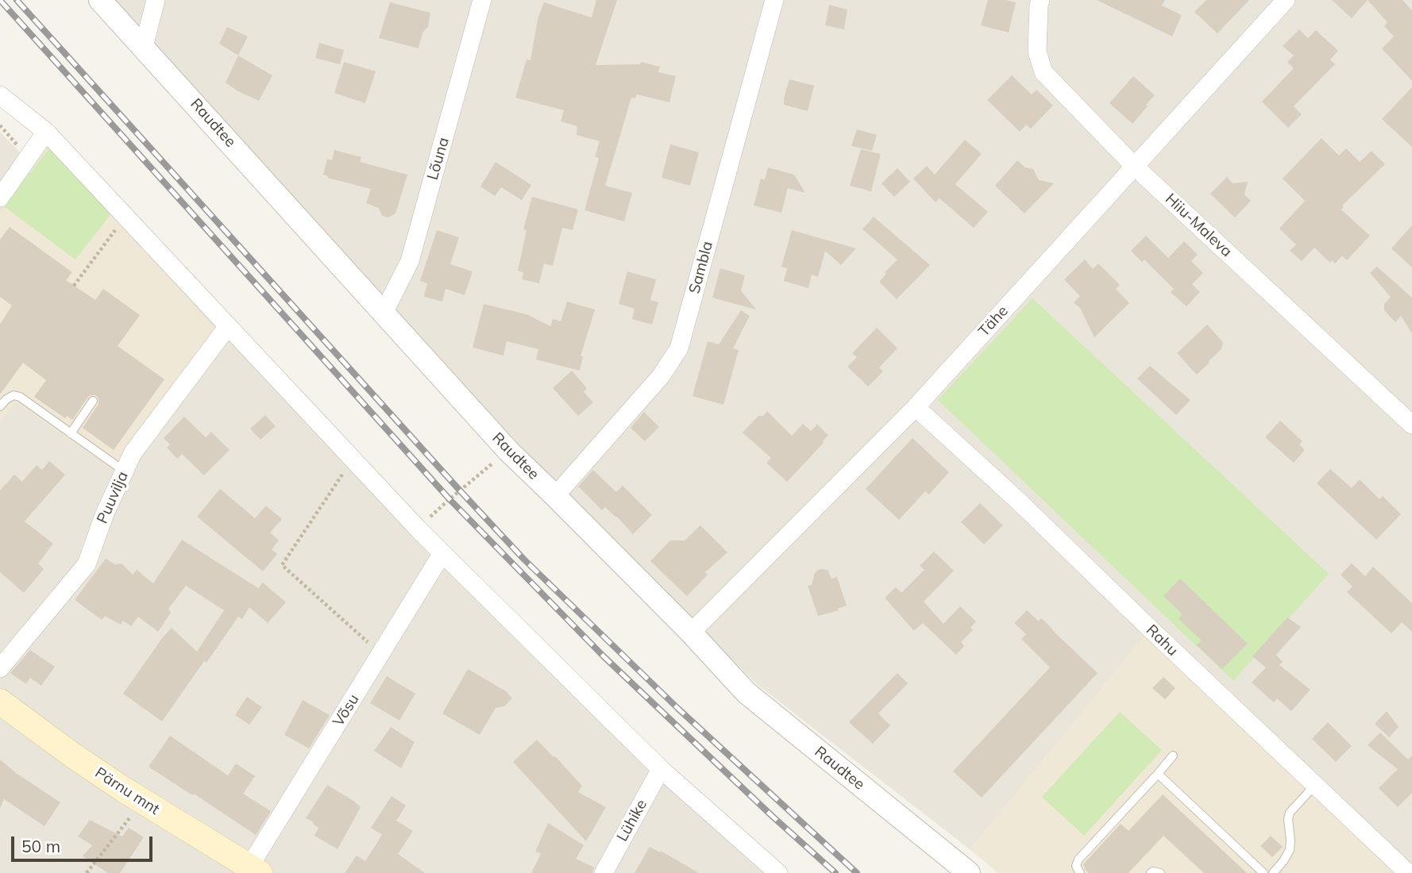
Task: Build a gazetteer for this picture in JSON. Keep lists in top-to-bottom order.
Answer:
{
  "streets": {
    "main road": ["Pärnu mnt"],
    "street": [
      "Raudtee",
      "Lõuna",
      "Hiiu-Maleva",
      "Sambla",
      "Tähe",
      "Puuvilja",
      "Rahu",
      "Võsu",
      "Lühike"
    ]
  },
  "crossings": [
    ["Raudtee", "Lõuna"],
    ["Raudtee", "Sambla"],
    ["Raudtee", "Tähe"],
    ["Hiiu-Maleva", "Tähe"],
    ["Tähe", "Rahu"],
    ["Võsu", "Pärnu mnt"]
  ],
  "scale_bar": "50 m"
}
